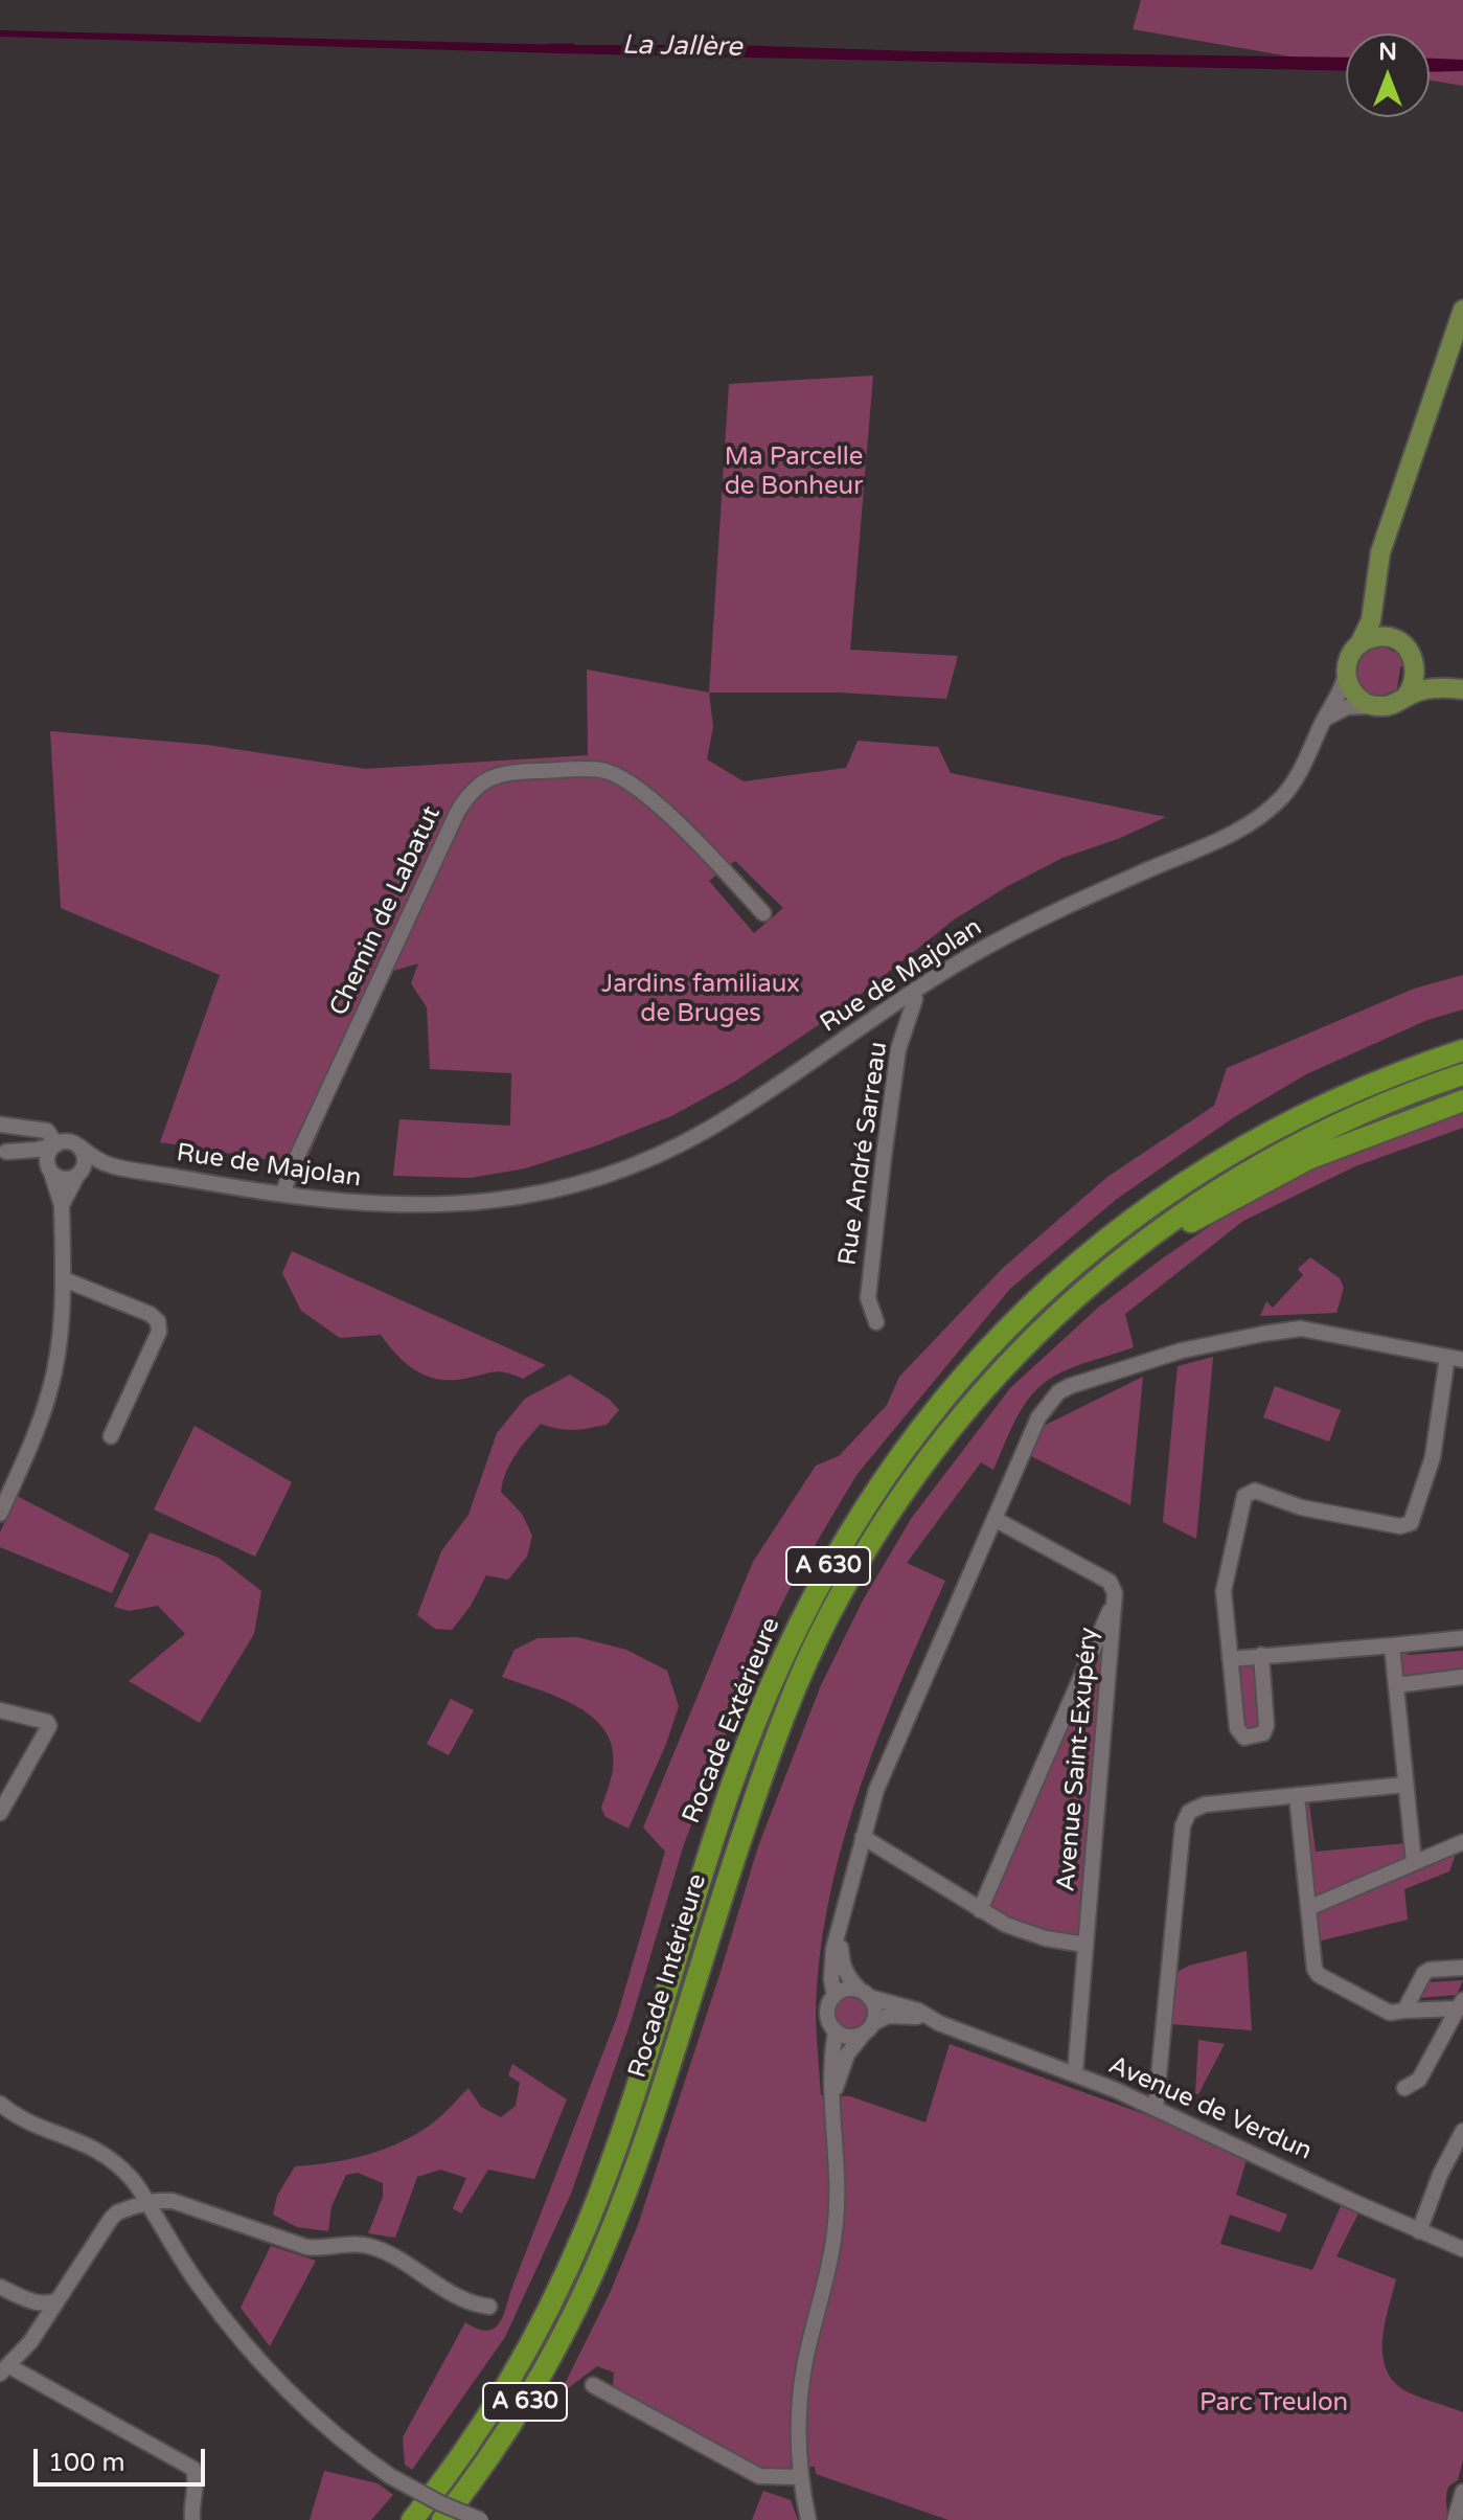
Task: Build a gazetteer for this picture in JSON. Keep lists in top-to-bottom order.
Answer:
{
  "streets": {
    "highway": ["A 630", "Rocade Extérieure", "Rocade Intérieure"],
    "street": [
      "Chemin de Labatut",
      "Rue de Majolan",
      "Rue André Sarreau",
      "Avenue Saint-Exupéry",
      "Avenue de Verdun"
    ]
  },
  "crossings": [
    ["Chemin de Labatut", "Rue de Majolan"],
    ["Rue de Majolan", "Rue André Sarreau"],
    ["Avenue Saint-Exupéry", "Avenue de Verdun"]
  ],
  "water": ["La Jallère"],
  "parks": ["Ma Parcelle de Bonheur", "Jardins familiaux de Bruges", "Parc Treulon"],
  "scale_bar": "100 m",
  "north": "top"
}
